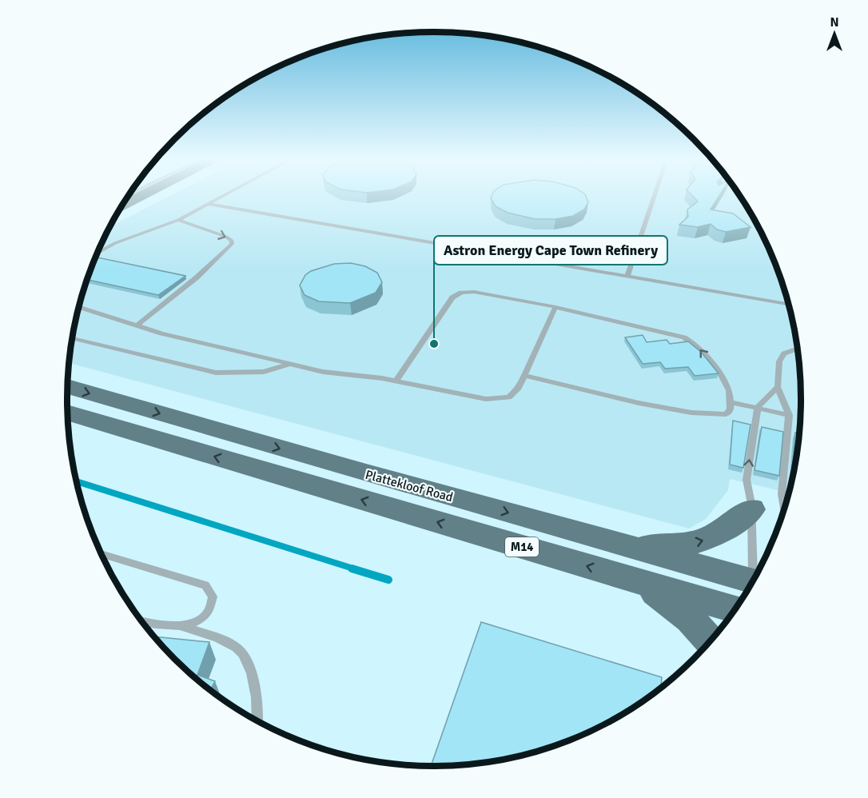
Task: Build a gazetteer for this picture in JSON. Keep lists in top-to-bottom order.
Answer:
{
  "streets": {
    "main road": ["Plattekloof Road", "M14"]
  },
  "places": ["Astron Energy Cape Town Refinery"],
  "north": "top"
}
